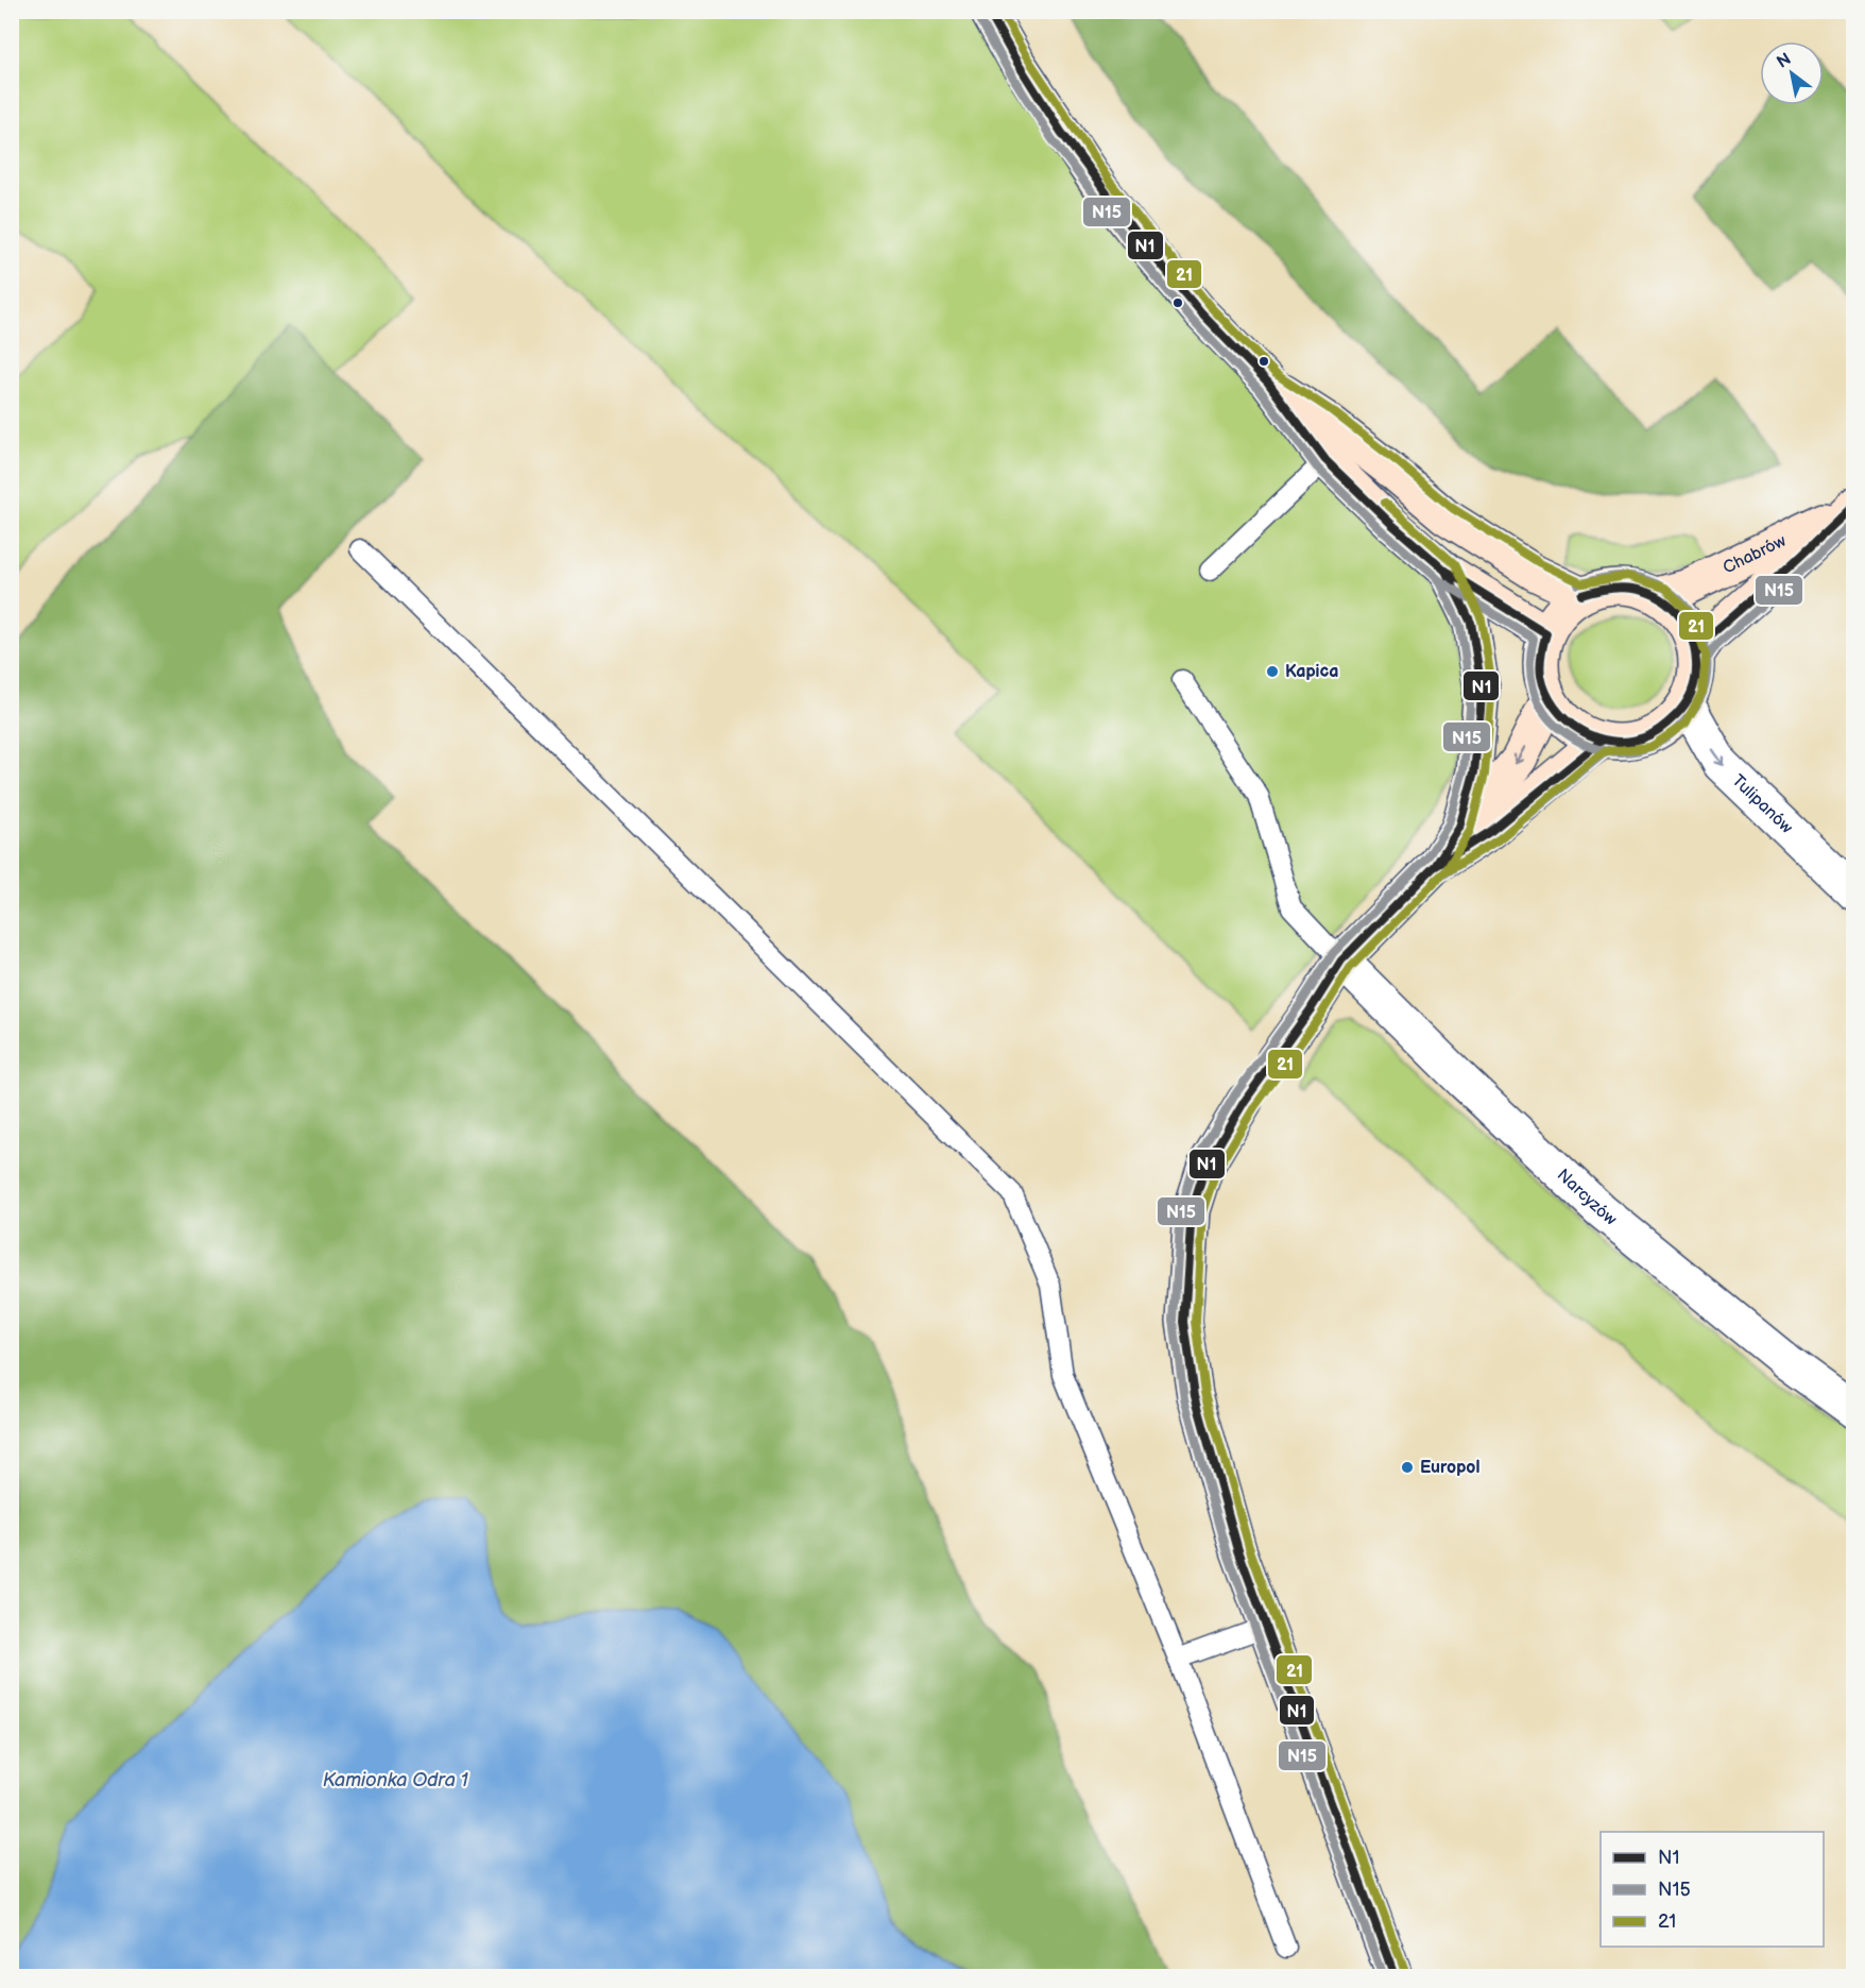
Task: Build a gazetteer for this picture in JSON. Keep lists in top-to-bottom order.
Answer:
{
  "streets": {
    "street": ["Chabrów", "Tulipanów", "Narcyzów"]
  },
  "crossings": [
    ["Chabrów", "Tulipanów"]
  ],
  "one_way": ["Tulipanów"],
  "water": ["Kamionka Odra 1"],
  "places": ["Kapica", "Europol"],
  "lines": ["transit line N1", "transit line 21", "transit line N15"],
  "legend": ["N1", "N15", "21"],
  "north": "top left"
}
